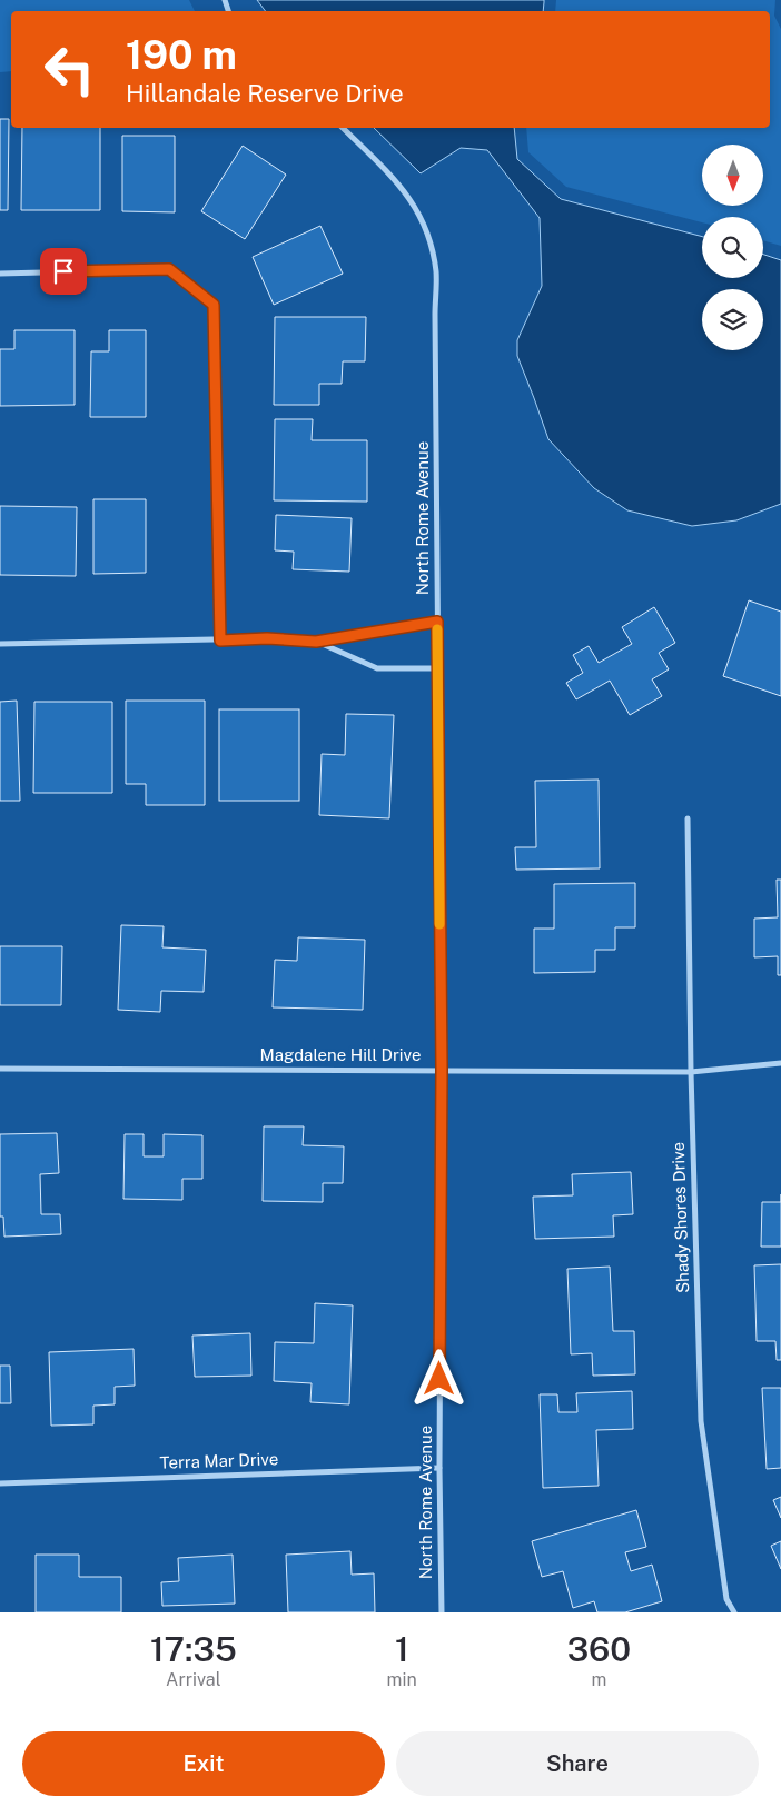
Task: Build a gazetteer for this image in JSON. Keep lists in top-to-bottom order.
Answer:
{
  "streets": {
    "street": [
      "North Rome Avenue",
      "Magdalene Hill Drive",
      "Shady Shores Drive",
      "Terra Mar Drive"
    ]
  },
  "crossings": [
    ["North Rome Avenue", "Magdalene Hill Drive"],
    ["North Rome Avenue", "Terra Mar Drive"],
    ["Magdalene Hill Drive", "Shady Shores Drive"]
  ],
  "north": "bottom",
  "page": {
    "turn": ["190 m", "Hillandale Reserve Drive"],
    "eta": [
      "17:35",
      "Arrival",
      "1",
      "min",
      "360",
      "m"
    ],
    "buttons": ["Exit", "Share"]
  }
}
